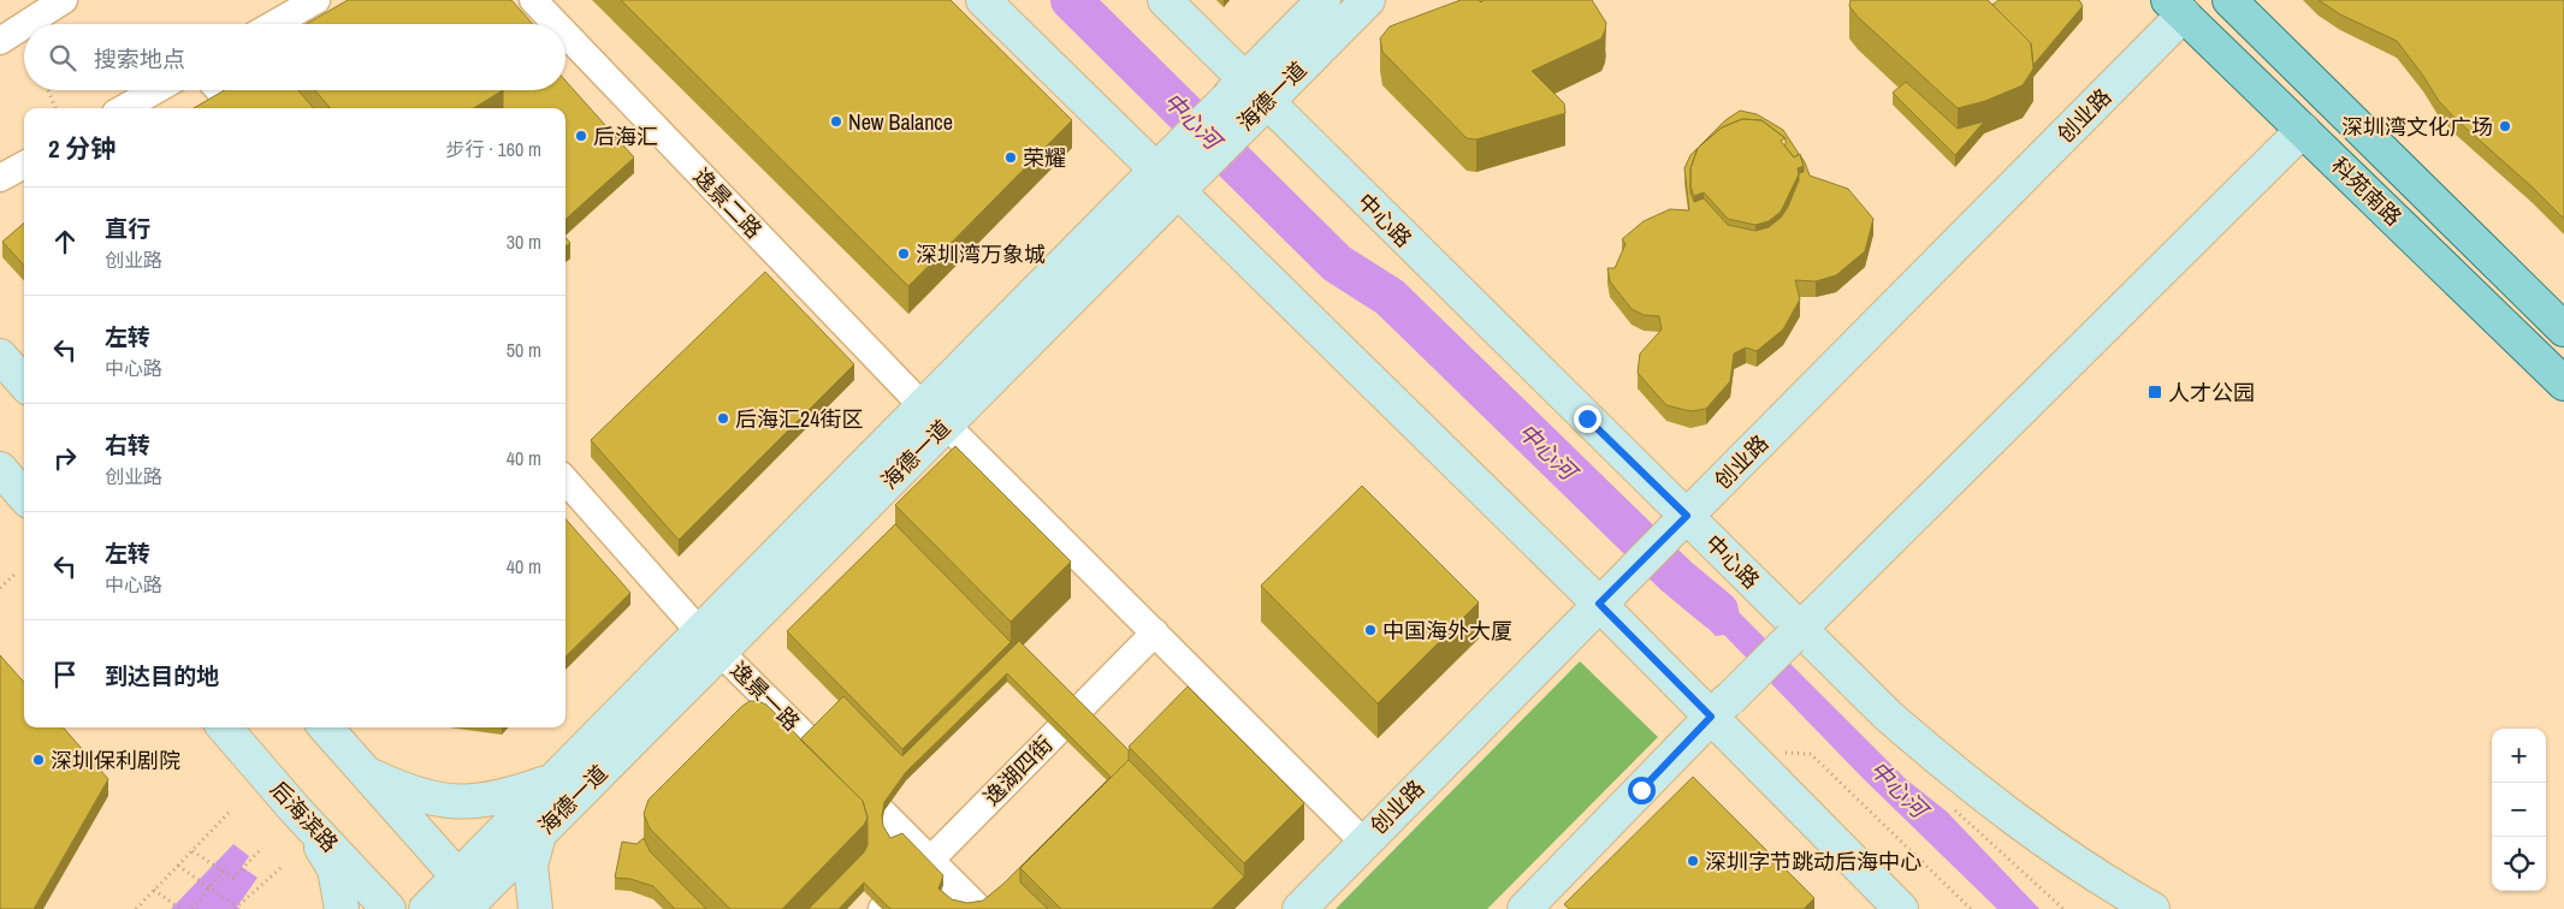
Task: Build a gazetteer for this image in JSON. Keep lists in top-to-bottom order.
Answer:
{
  "streets": {
    "main road": [
      "海德一道",
      "创业路",
      "科苑南路",
      "中心路",
      "后海滨路"
    ],
    "street": ["逸景二路", "逸景一路", "逸湖四街"]
  },
  "crossings": [
    ["海德一道", "逸景二路"],
    ["海德一道", "中心路"],
    ["海德一道", "逸景一路"],
    ["创业路", "科苑南路"],
    ["创业路", "逸景二路"],
    ["创业路", "中心路"],
    ["逸景二路", "逸湖四街"],
    ["逸景一路", "逸湖四街"]
  ],
  "water": ["中心河"],
  "places": {
    "other": [
      "New Balance",
      "深圳湾文化广场",
      "后海汇",
      "荣耀",
      "深圳湾万象城",
      "后海汇24街区",
      "中国海外大厦",
      "深圳保利剧院",
      "深圳字节跳动后海中心"
    ],
    "transit": ["人才公园"]
  },
  "page": {
    "search": "搜索地点",
    "heading": ["2 分钟", "步行 · 160 m"],
    "list": [
      ["直行", "创业路", "30 m"],
      ["左转", "中心路", "50 m"],
      ["右转", "创业路", "40 m"],
      ["左转", "中心路", "40 m"],
      "到达目的地"
    ],
    "map_buttons": ["+", "−"]
  }
}
